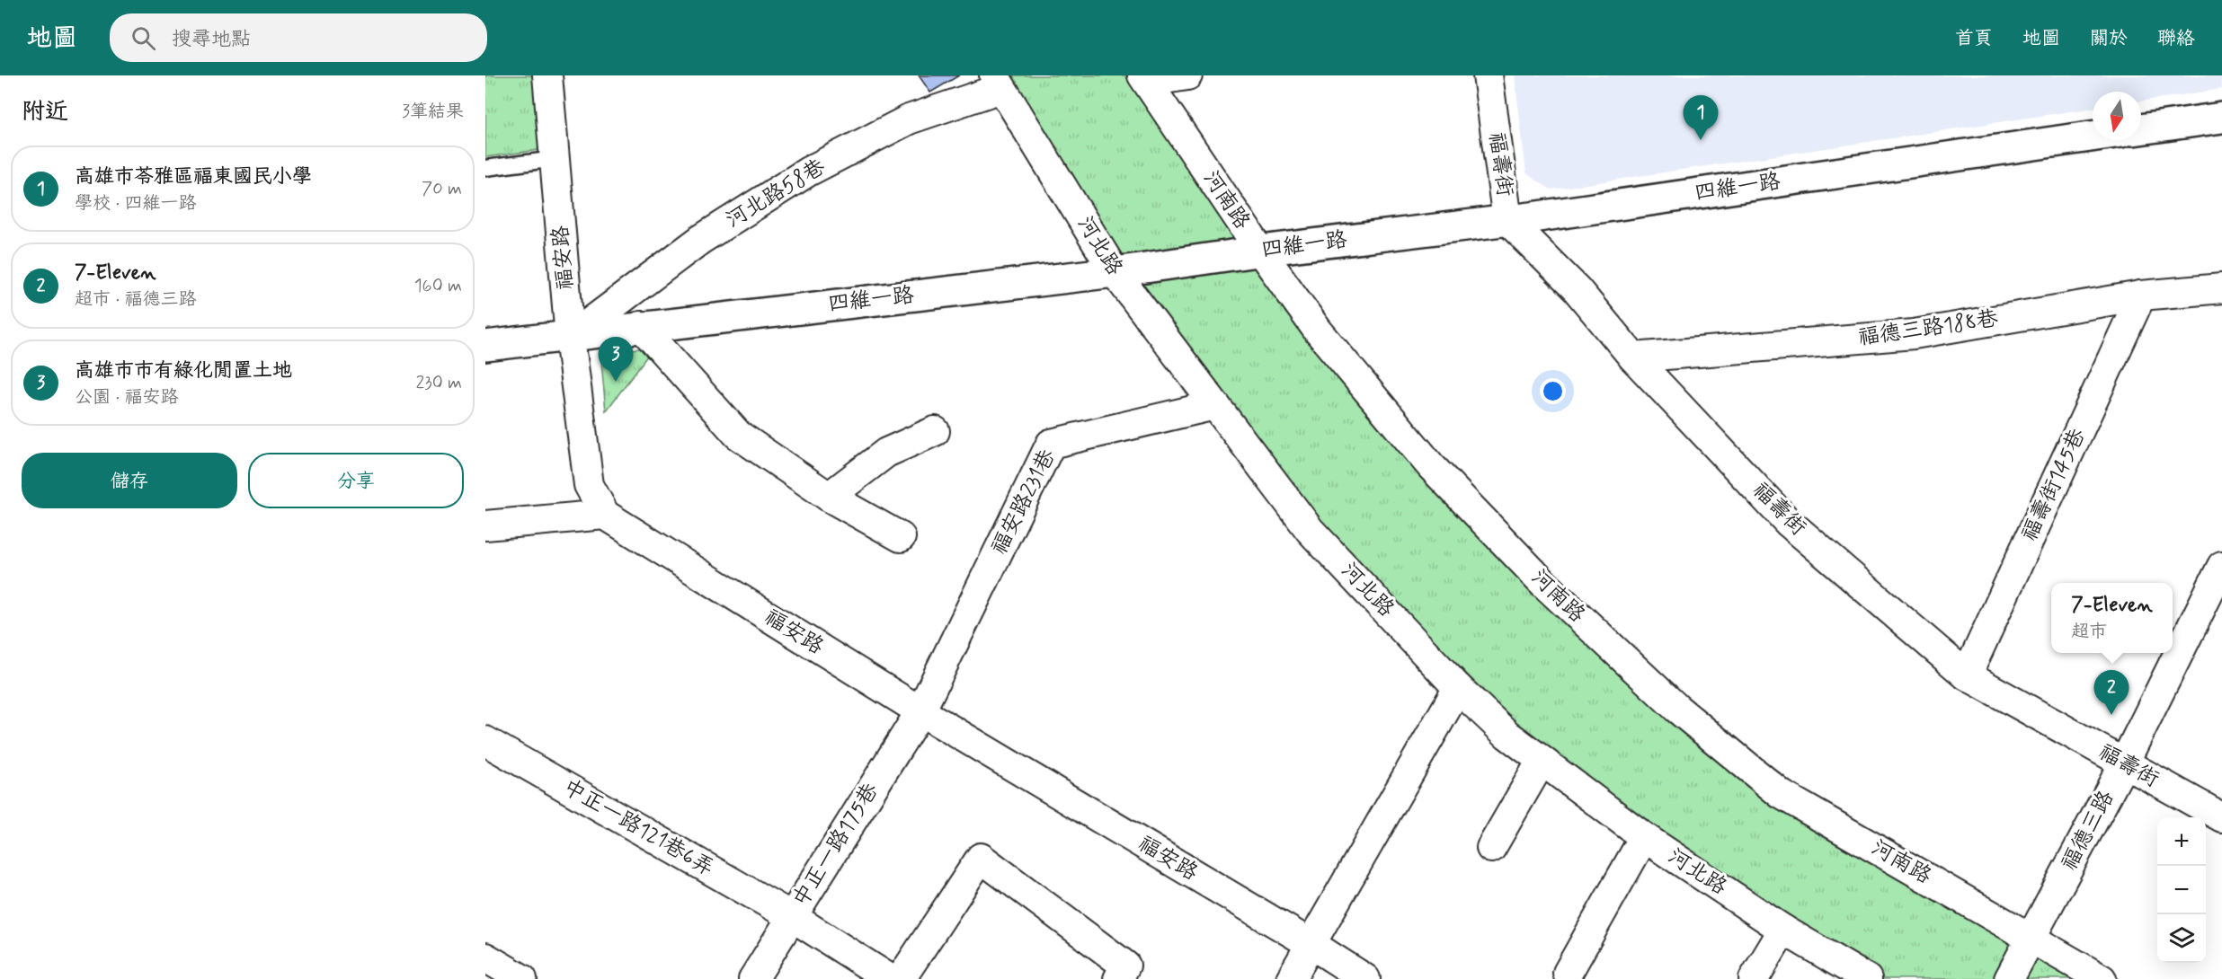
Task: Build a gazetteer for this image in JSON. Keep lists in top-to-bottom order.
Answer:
{
  "streets": {
    "street": [
      "福壽街",
      "四維一路",
      "河北路58巷",
      "河南路",
      "河北路",
      "福安路",
      "福德三路188巷",
      "福壽街145巷",
      "福安路231巷",
      "中正一路121巷6弄",
      "福德三路",
      "中正一路175巷"
    ]
  },
  "crossings": [
    ["福壽街", "四維一路"],
    ["福壽街", "福德三路188巷"],
    ["福壽街", "福壽街145巷"],
    ["福壽街", "福德三路"],
    ["四維一路", "河北路58巷"],
    ["四維一路", "河南路"],
    ["四維一路", "河北路"],
    ["四維一路", "福安路"],
    ["河北路58巷", "河北路"],
    ["河北路58巷", "福安路"],
    ["河南路", "福德三路"],
    ["河北路", "福安路231巷"],
    ["福安路", "福安路231巷"],
    ["福安路", "中正一路175巷"],
    ["福德三路188巷", "福壽街145巷"],
    ["福安路231巷", "中正一路175巷"],
    ["中正一路121巷6弄", "中正一路175巷"]
  ],
  "north": "bottom",
  "page": {
    "header": "地圖",
    "search": "搜尋地點",
    "nav": [
      "首頁",
      "地圖",
      "關於",
      "聯絡"
    ],
    "heading": ["附近", "3筆結果"],
    "pins": ["1", "3", "2"],
    "list": [
      {
        "mark": "1",
        "name": "高雄市苓雅區福東國民小學",
        "note": "學校 · 四維一路",
        "value": "70 m"
      },
      {
        "mark": "2",
        "name": "7-Eleven",
        "note": "超市 · 福德三路",
        "value": "160 m"
      },
      {
        "mark": "3",
        "name": "高雄市市有綠化閒置土地",
        "note": "公園 · 福安路",
        "value": "230 m"
      }
    ],
    "buttons": ["儲存", "分享"],
    "popup": ["7-Eleven", "超市"],
    "map_buttons": ["+", "−"]
  }
}
